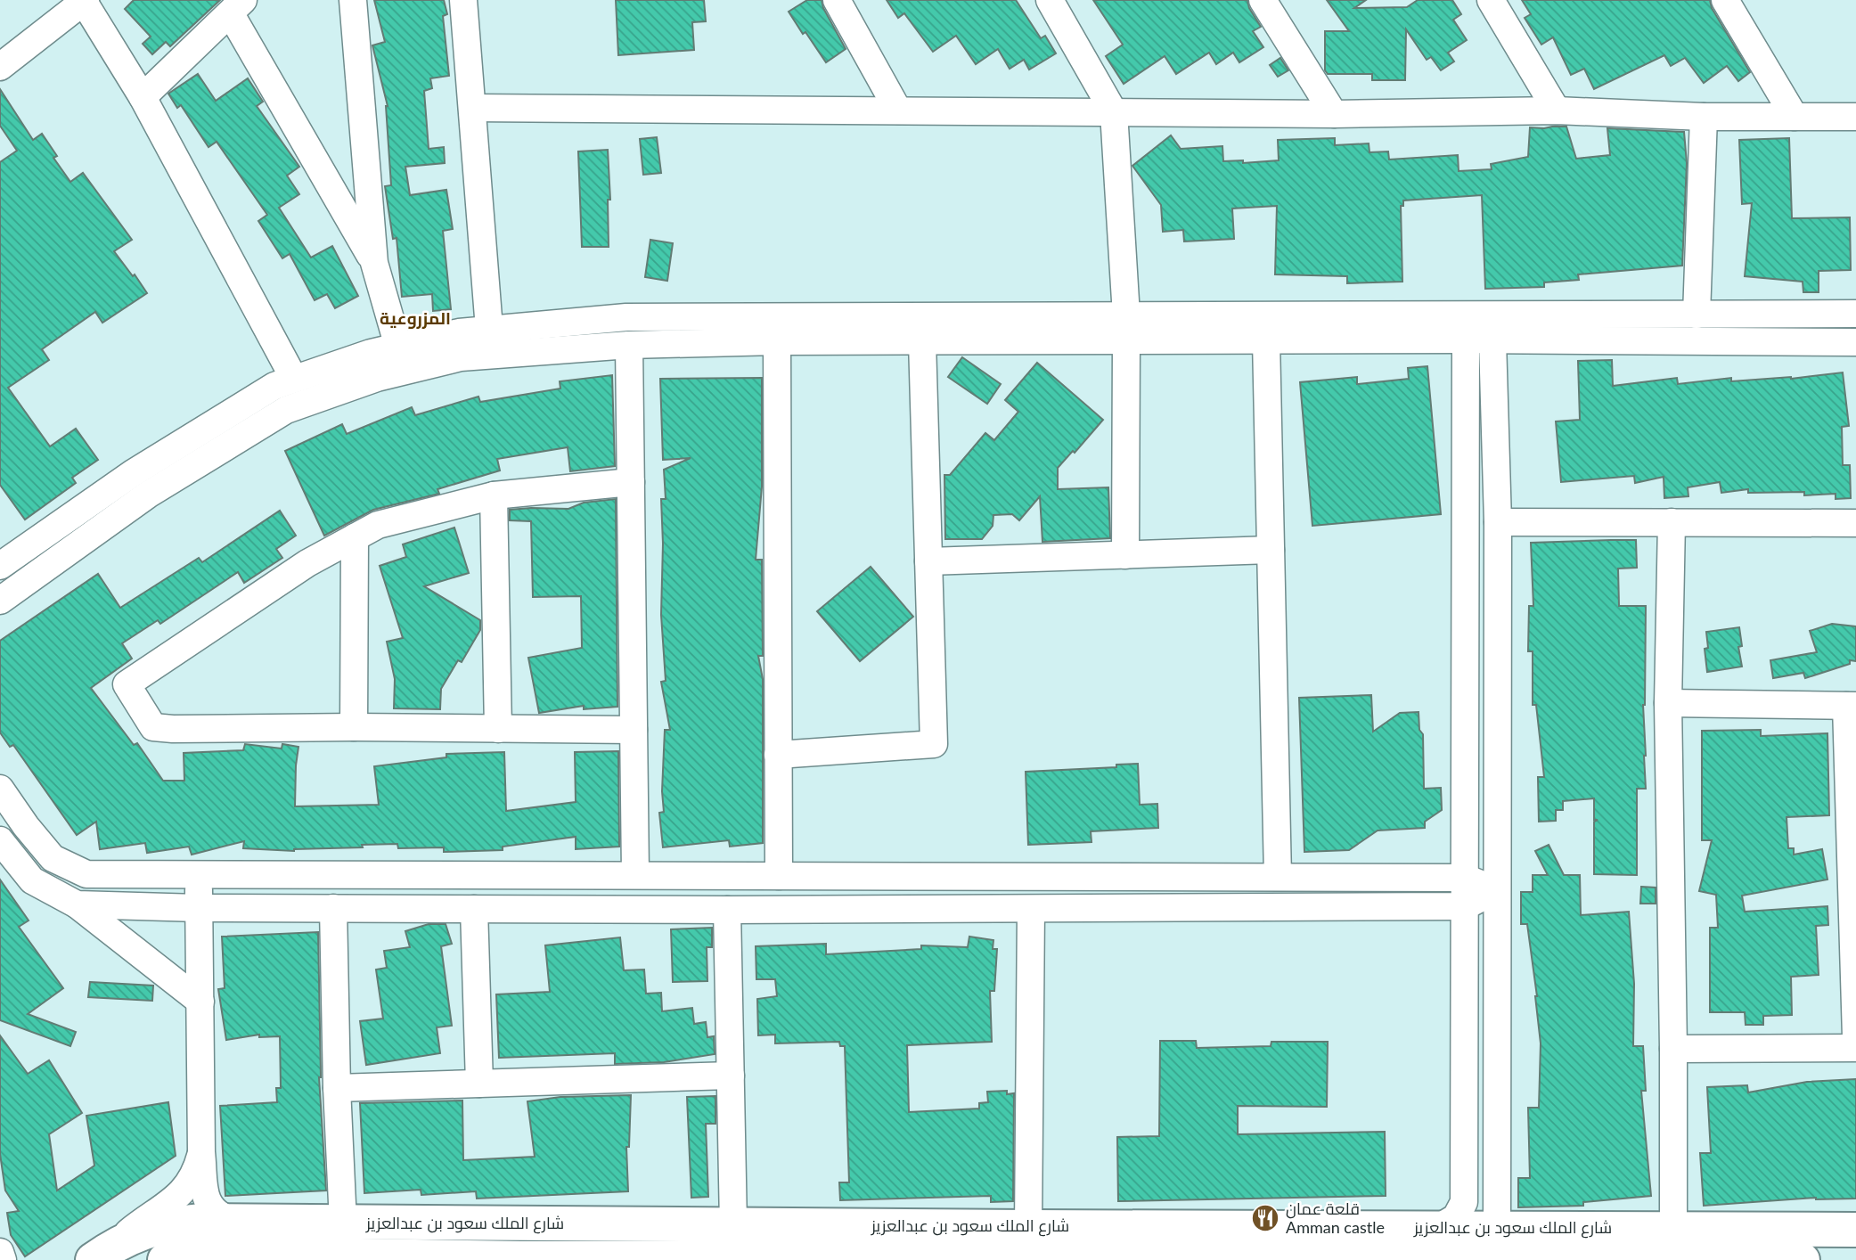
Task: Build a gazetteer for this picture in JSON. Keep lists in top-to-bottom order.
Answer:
{
  "streets": {
    "main road": ["شارع الملك سعود بن عبدالعزيز"]
  },
  "districts": ["المزروعية"],
  "places": {
    "restaurant": ["قلعة عمان Amman castle"]
  }
}
